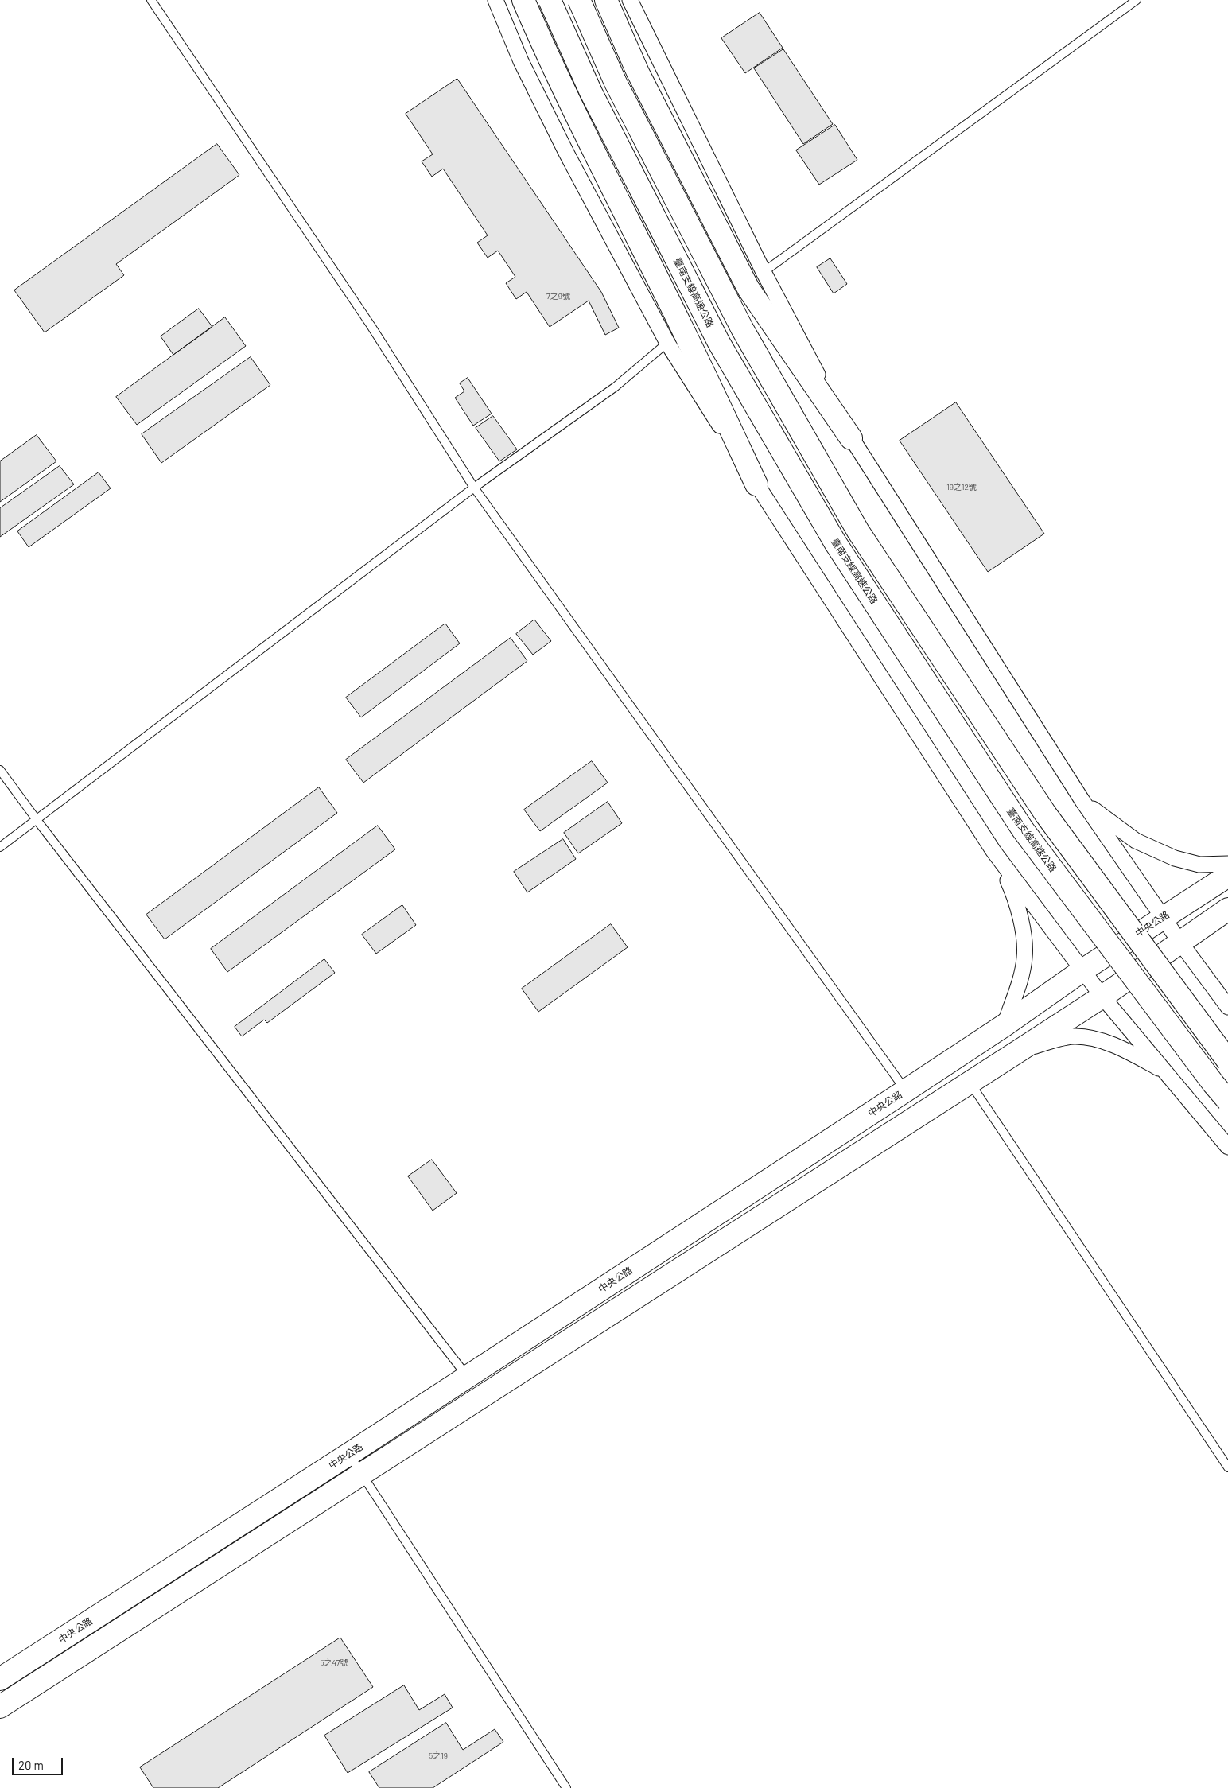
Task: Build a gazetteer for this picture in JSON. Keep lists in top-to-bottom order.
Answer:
{
  "streets": {
    "main road": ["臺南支線高速公路", "中央公路"]
  },
  "house_numbers": [
    "7之9號",
    "19之12號",
    "5之47號",
    "5之19"
  ],
  "scale_bar": "20 m"
}
